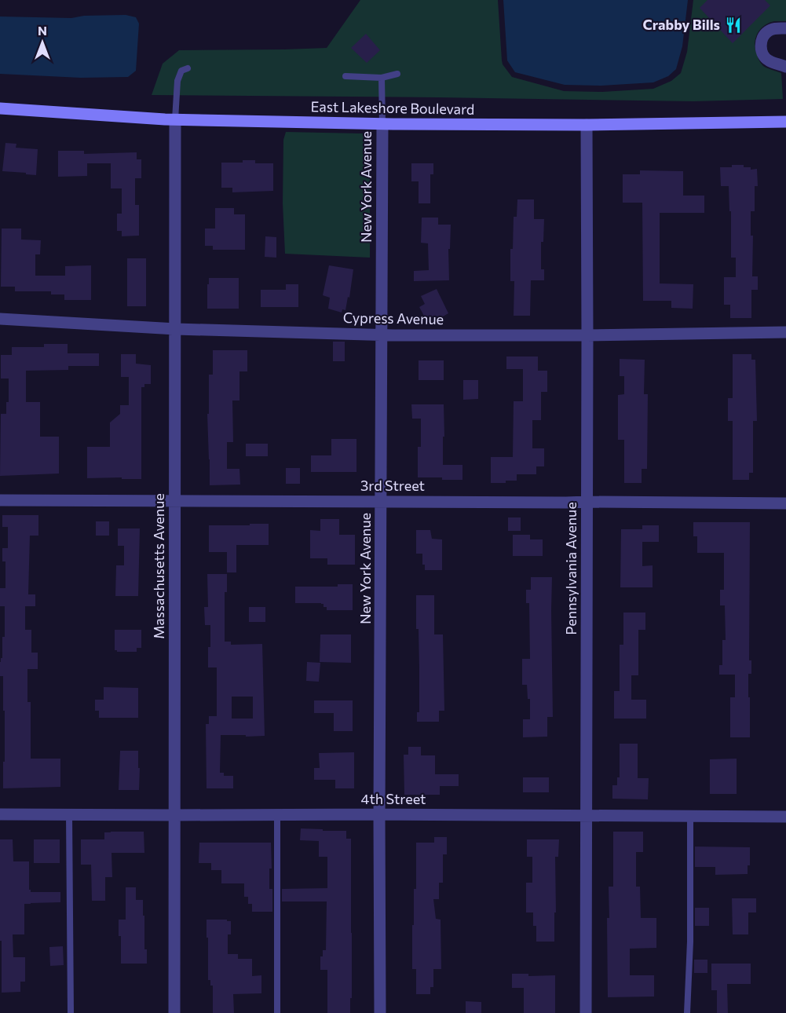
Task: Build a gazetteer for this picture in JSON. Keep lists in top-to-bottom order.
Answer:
{
  "streets": {
    "street": [
      "East Lakeshore Boulevard",
      "New York Avenue",
      "Cypress Avenue",
      "3rd Street",
      "Massachusetts Avenue",
      "Pennsylvania Avenue",
      "4th Street"
    ]
  },
  "crossings": [
    ["East Lakeshore Boulevard", "New York Avenue"],
    ["East Lakeshore Boulevard", "Massachusetts Avenue"],
    ["East Lakeshore Boulevard", "Pennsylvania Avenue"],
    ["New York Avenue", "Cypress Avenue"],
    ["New York Avenue", "3rd Street"],
    ["New York Avenue", "4th Street"],
    ["Cypress Avenue", "Massachusetts Avenue"],
    ["Cypress Avenue", "Pennsylvania Avenue"],
    ["3rd Street", "Massachusetts Avenue"],
    ["3rd Street", "Pennsylvania Avenue"],
    ["Massachusetts Avenue", "4th Street"],
    ["Pennsylvania Avenue", "4th Street"]
  ],
  "places": {
    "restaurant": ["Crabby Bills"]
  },
  "north": "top"
}
